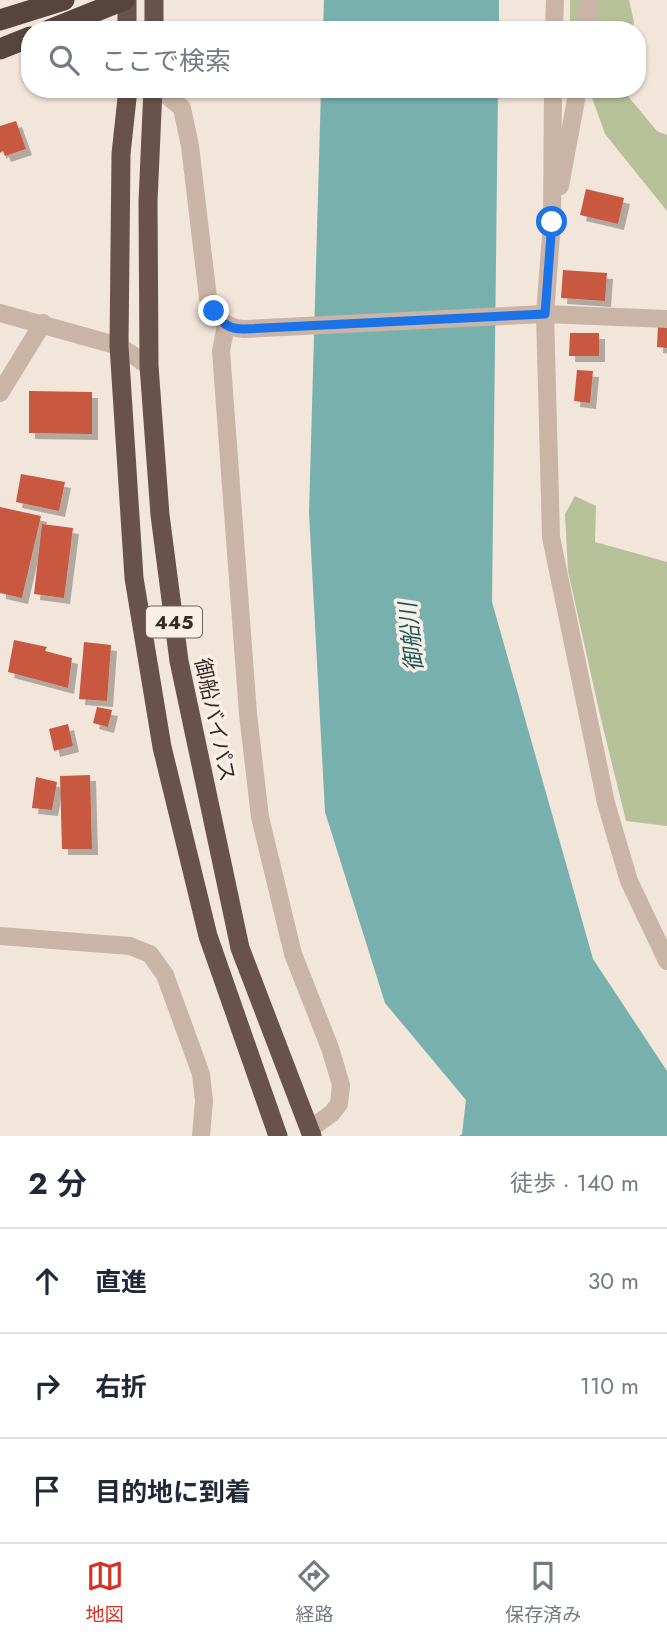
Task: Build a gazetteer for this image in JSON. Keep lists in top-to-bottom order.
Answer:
{
  "streets": {
    "highway": ["445", "御船バイパス"]
  },
  "water": ["御船川"],
  "page": {
    "search": "ここで検索",
    "heading": ["2 分", "徒歩 · 140 m"],
    "list": [
      ["直進", "30 m"],
      ["右折", "110 m"],
      "目的地に到着"
    ],
    "nav": ["地図", "経路", "保存済み"]
  }
}
